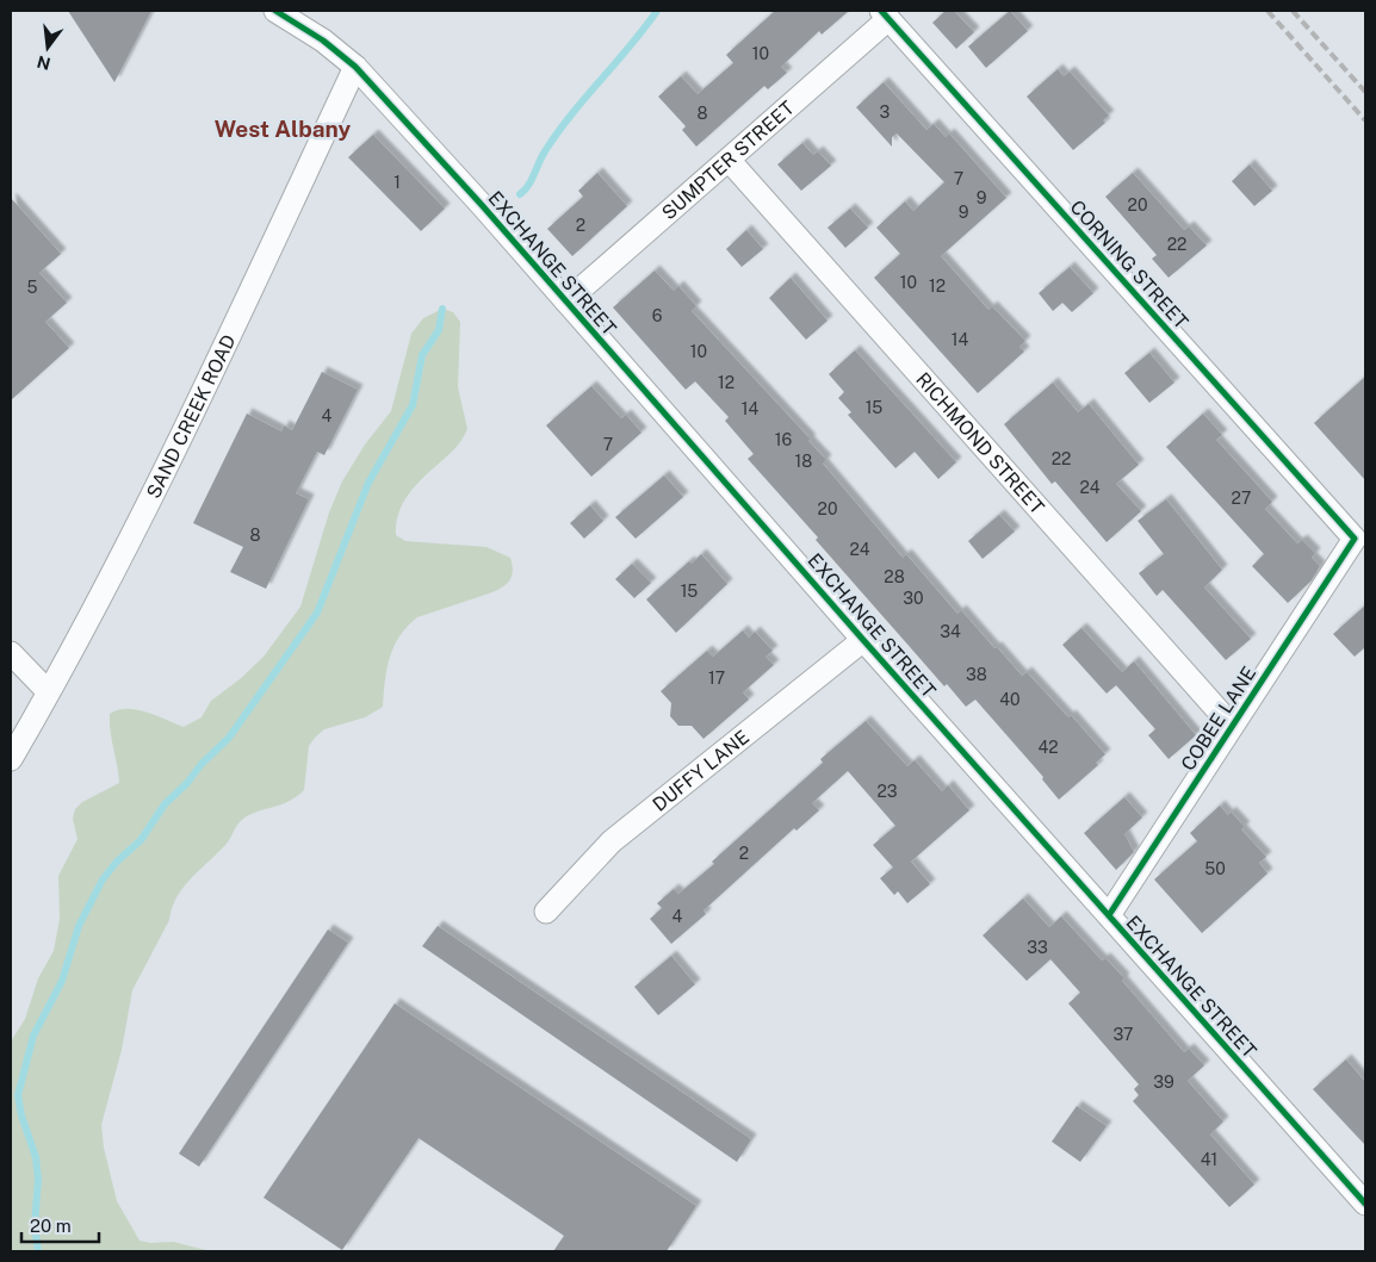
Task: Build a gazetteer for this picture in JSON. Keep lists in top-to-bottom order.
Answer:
{
  "streets": {
    "street": [
      "SUMPTER STREET",
      "EXCHANGE STREET",
      "CORNING STREET",
      "SAND CREEK ROAD",
      "RICHMOND STREET",
      "COBEE LANE",
      "DUFFY LANE"
    ]
  },
  "crossings": [
    ["SUMPTER STREET", "EXCHANGE STREET"],
    ["SUMPTER STREET", "CORNING STREET"],
    ["SUMPTER STREET", "RICHMOND STREET"],
    ["EXCHANGE STREET", "SAND CREEK ROAD"],
    ["EXCHANGE STREET", "COBEE LANE"],
    ["EXCHANGE STREET", "DUFFY LANE"],
    ["CORNING STREET", "COBEE LANE"],
    ["RICHMOND STREET", "COBEE LANE"]
  ],
  "districts": ["West Albany"],
  "house_numbers": [
    "10",
    "3",
    "8",
    "7",
    "1",
    "9",
    "20",
    "9",
    "2",
    "22",
    "10",
    "12",
    "5",
    "6",
    "14",
    "10",
    "12",
    "15",
    "14",
    "4",
    "16",
    "7",
    "22",
    "18",
    "24",
    "27",
    "20",
    "8",
    "24",
    "28",
    "15",
    "30",
    "34",
    "38",
    "17",
    "40",
    "42",
    "23",
    "2",
    "50",
    "4",
    "33",
    "37",
    "39",
    "41"
  ],
  "scale_bar": "20 m",
  "north": "bottom"
}
